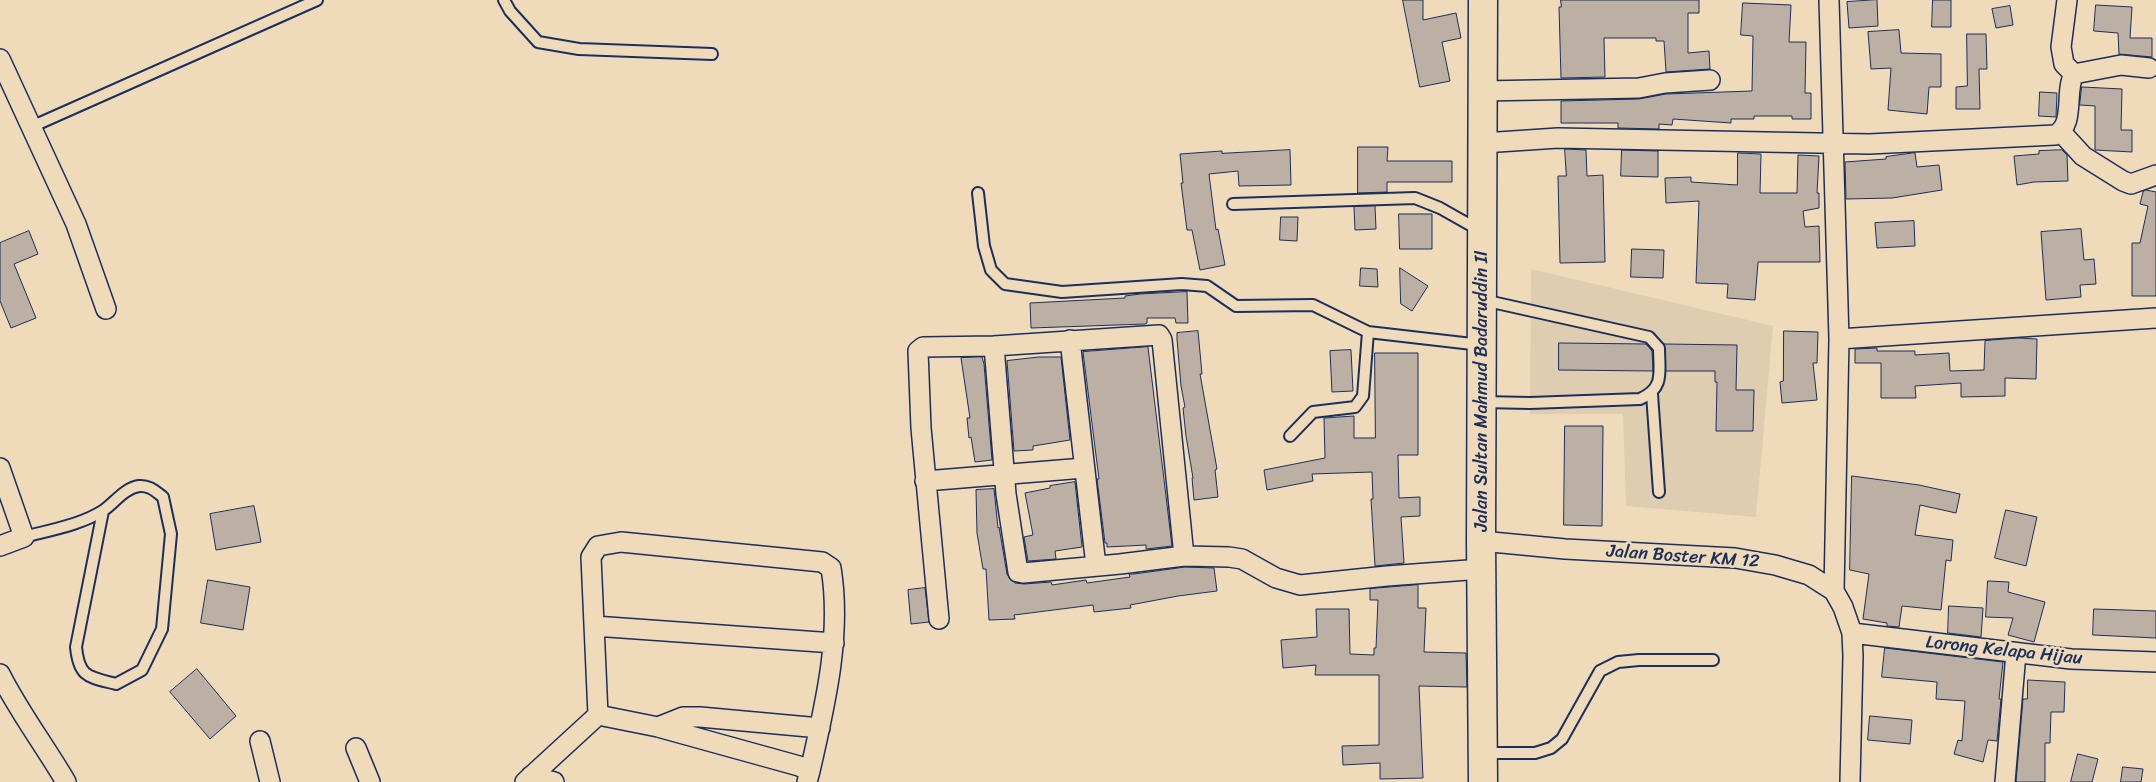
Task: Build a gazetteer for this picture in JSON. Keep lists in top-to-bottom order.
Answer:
{
  "streets": {
    "highway": ["Jalan Sultan Mahmud Badaruddin II"],
    "street": ["Jalan Boster KM 12", "Lorong Kelapa Hijau"]
  },
  "crossings": [
    ["Jalan Sultan Mahmud Badaruddin II", "Jalan Boster KM 12"]
  ]
}
